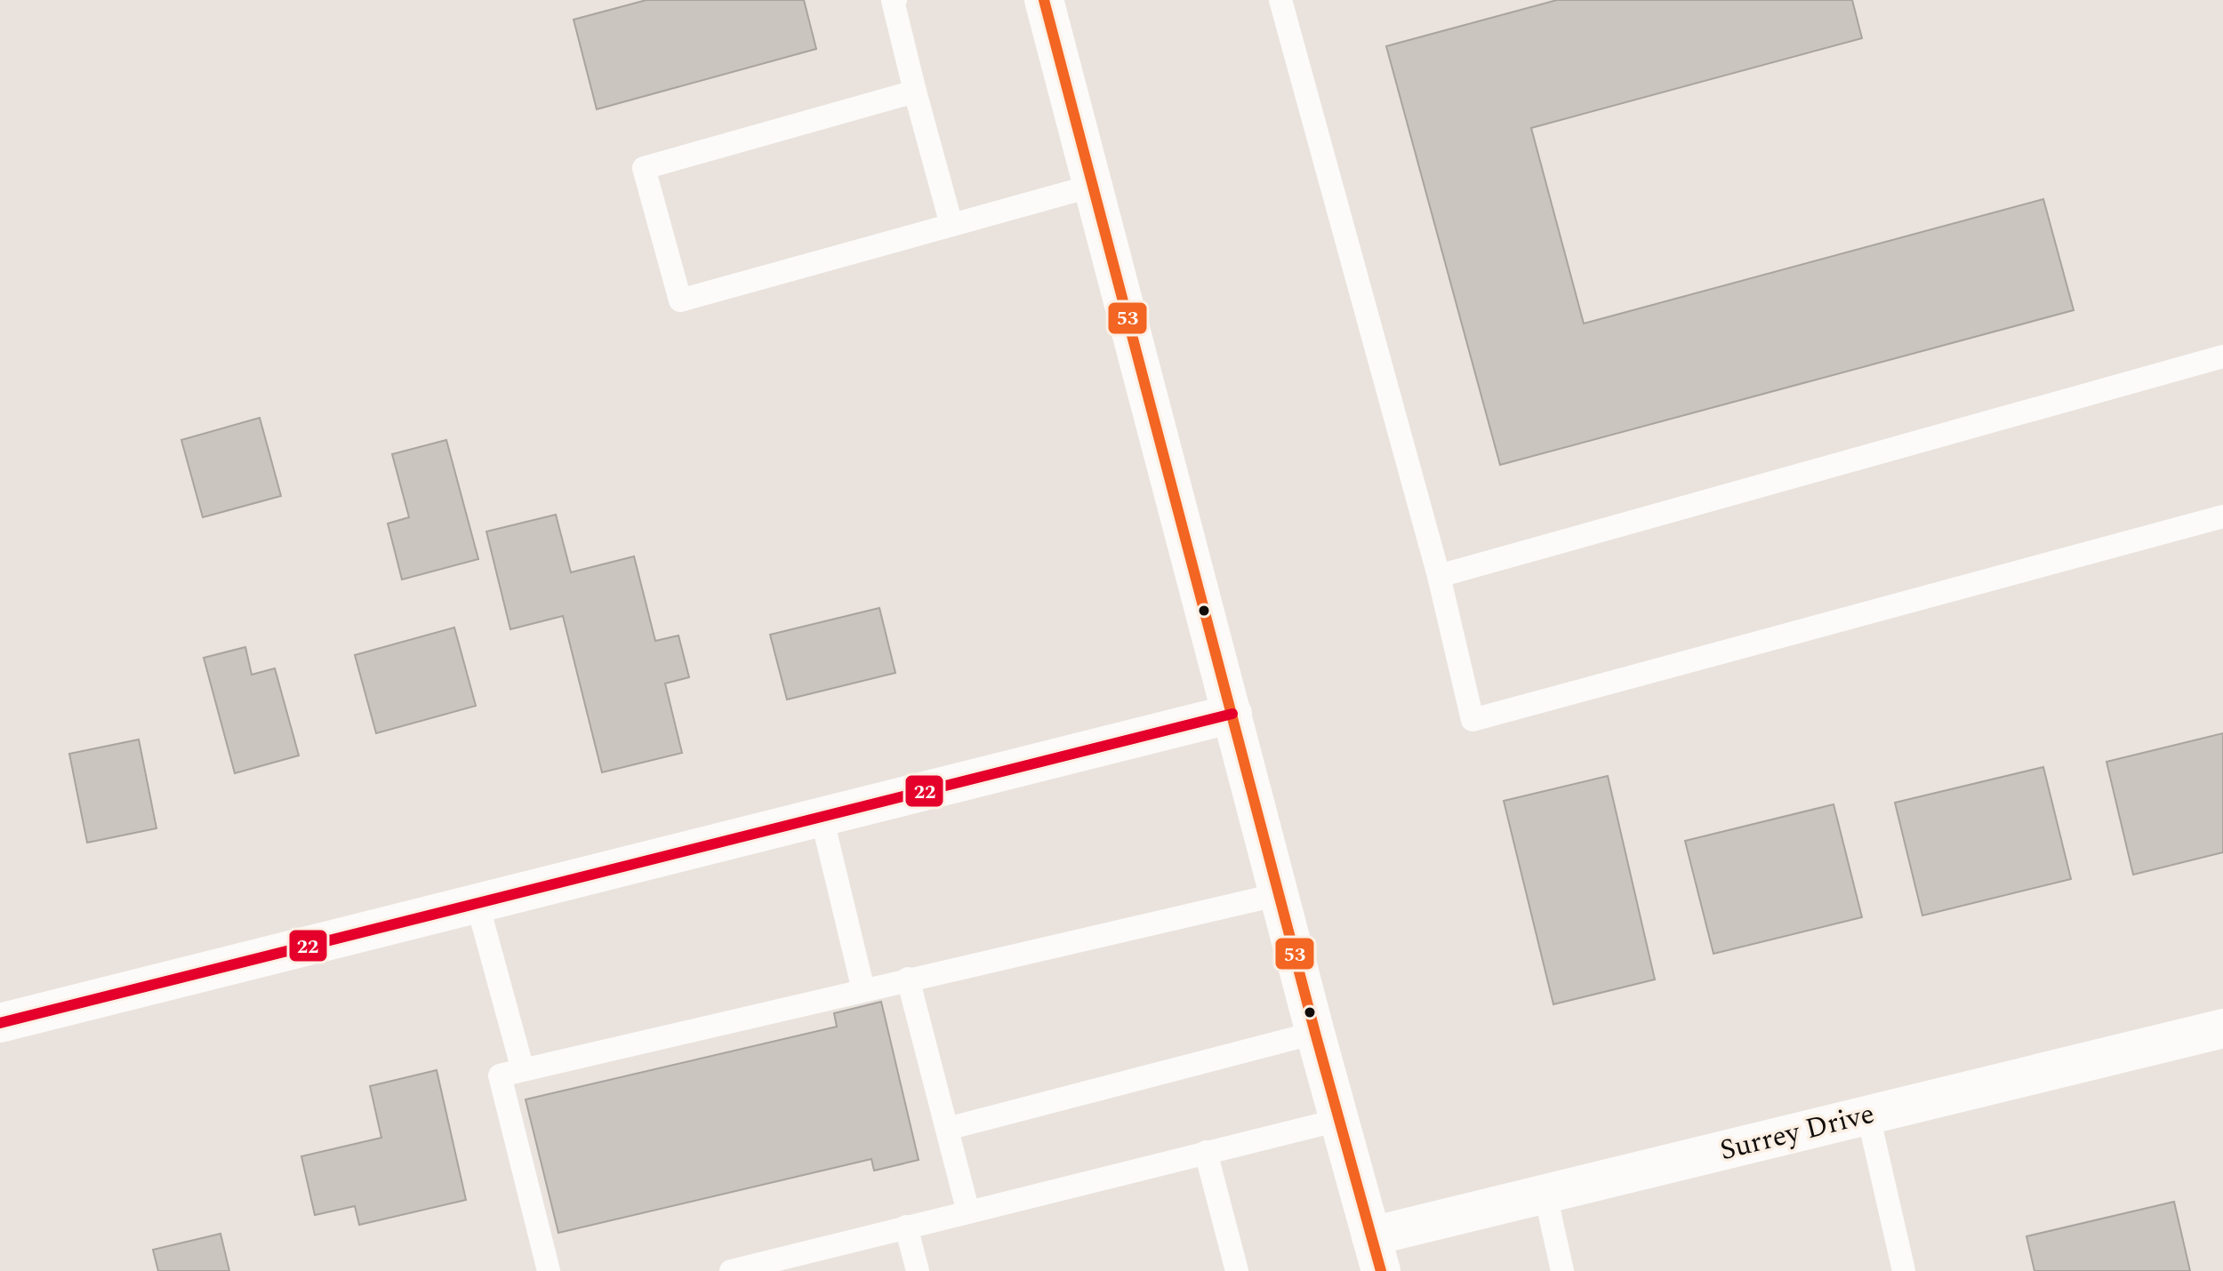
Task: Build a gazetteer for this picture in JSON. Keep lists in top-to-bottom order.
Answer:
{
  "streets": {
    "street": ["Surrey Drive"]
  },
  "lines": ["transit line 53", "transit line 22"]
}
